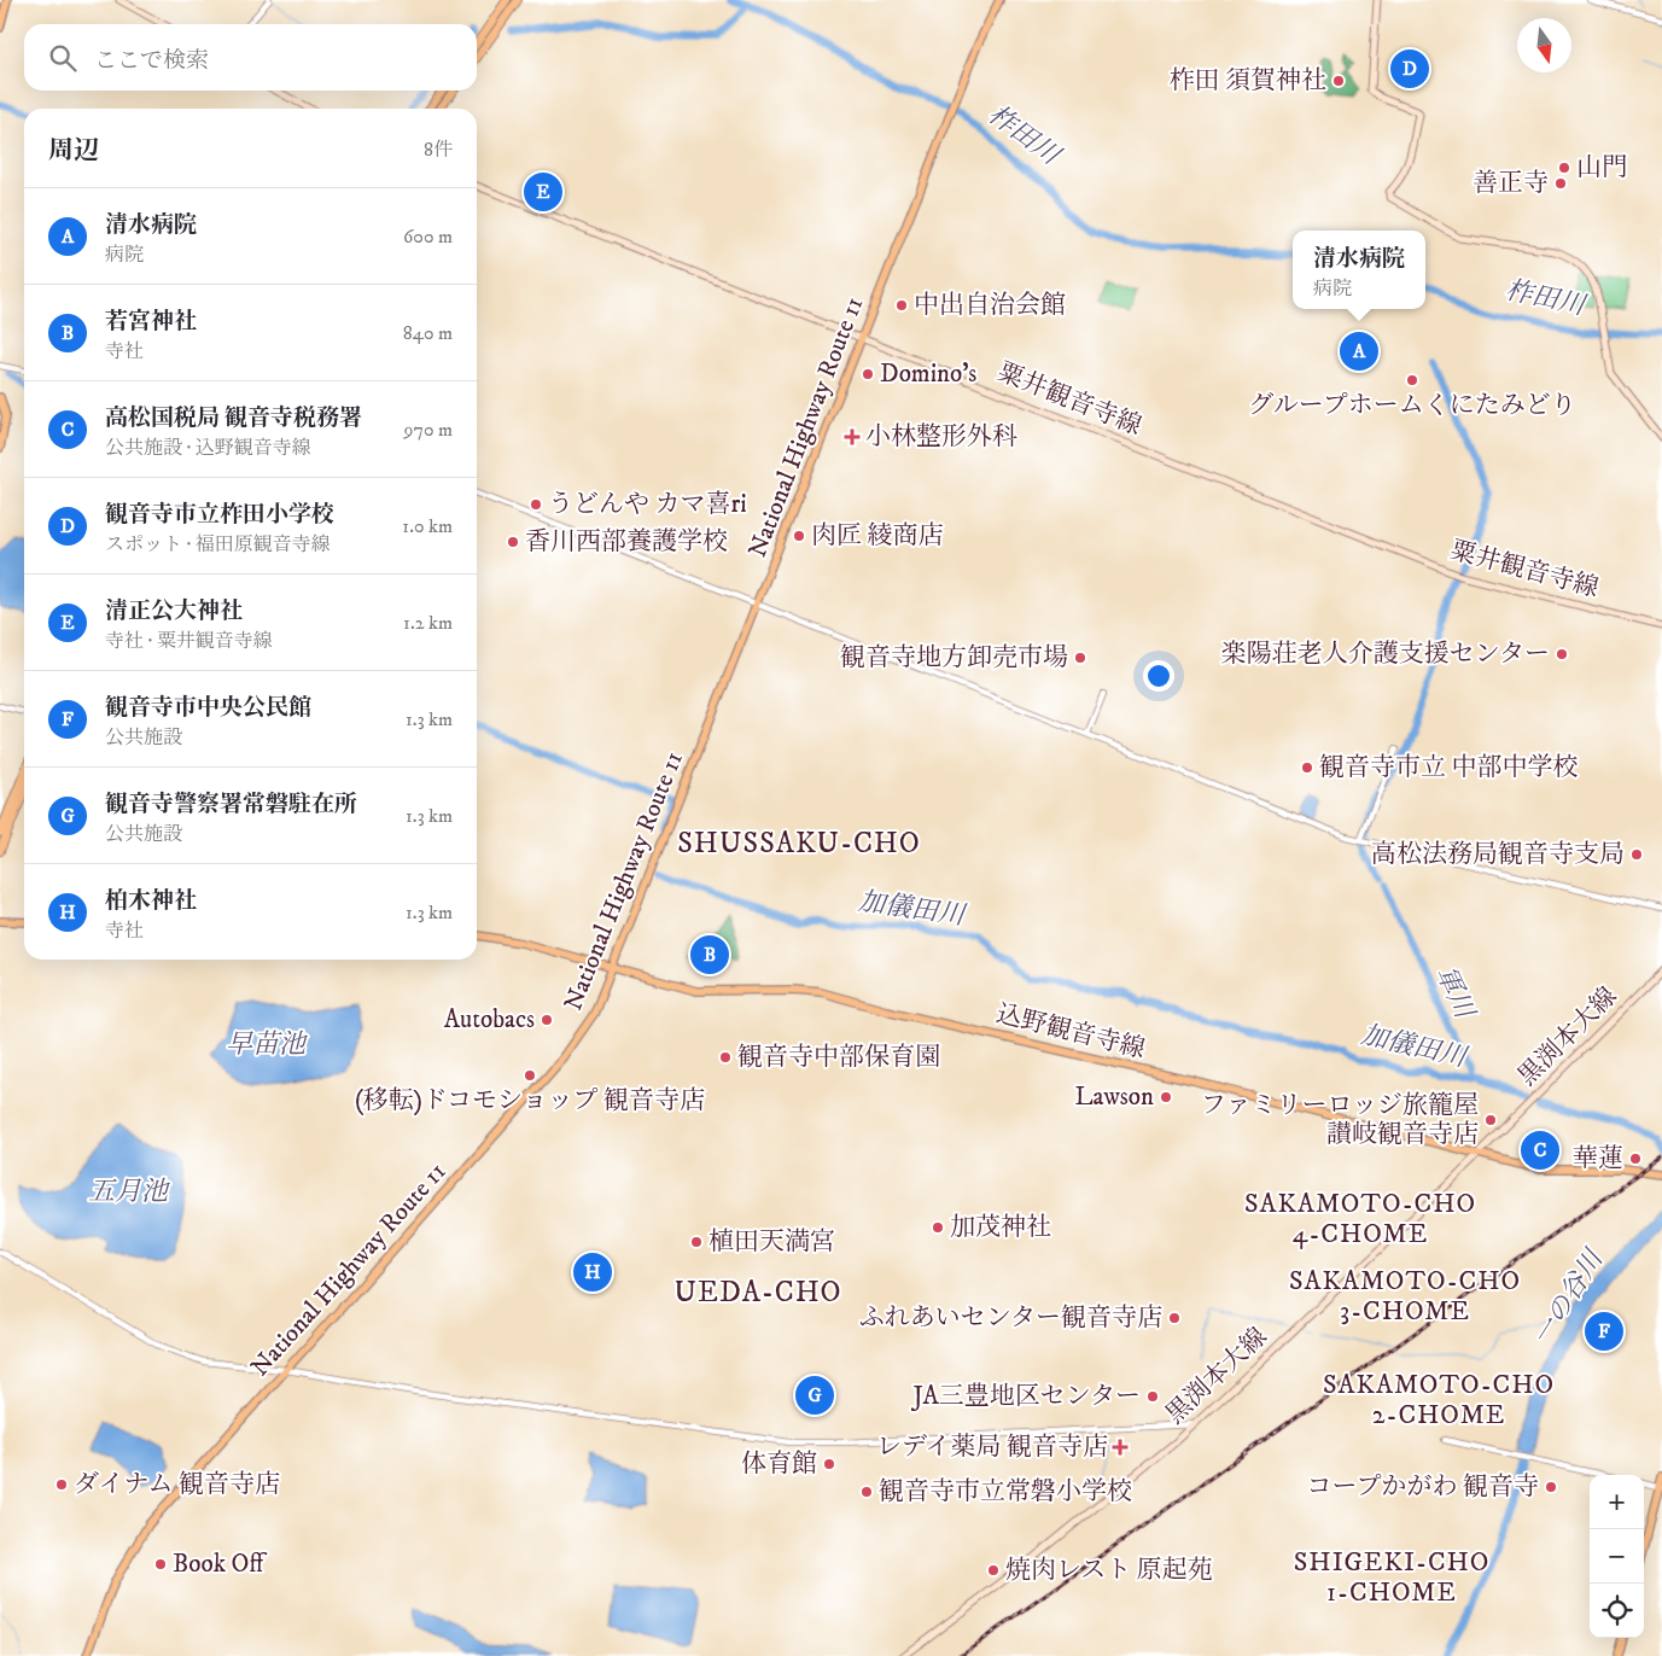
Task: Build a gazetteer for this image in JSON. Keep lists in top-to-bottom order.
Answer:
{
  "streets": {
    "main road": [
      "粟井観音寺線",
      "National Highway Route 11",
      "込野観音寺線",
      "黒渕本大線"
    ]
  },
  "crossings": [
    ["粟井観音寺線", "National Highway Route 11"],
    ["National Highway Route 11", "込野観音寺線"],
    ["込野観音寺線", "黒渕本大線"]
  ],
  "districts": [
    "SHUSSAKU-CHO",
    "SAKAMOTO-CHO 4-CHOME",
    "SAKAMOTO-CHO 3-CHOME",
    "UEDA-CHO",
    "SAKAMOTO-CHO 2-CHOME",
    "SHIGEKI-CHO 1-CHOME"
  ],
  "water": [
    "柞田川",
    "加儀田川",
    "軍川",
    "早苗池",
    "五月池",
    "一の谷川"
  ],
  "places": {
    "other": [
      "柞田 須賀神社",
      "山門",
      "善正寺",
      "中出自治会館",
      "Domino's",
      "グループホームくにたみどり",
      "うどんや カマ喜ri",
      "肉匠 綾商店",
      "香川西部養護学校",
      "楽陽荘老人介護支援センター",
      "観音寺地方卸売市場",
      "観音寺市立 中部中学校",
      "高松法務局観音寺支局",
      "Autobacs",
      "観音寺中部保育園",
      "(移転)ドコモショップ 観音寺店",
      "Lawson",
      "ファミリーロッジ旅籠屋 讃岐観音寺店",
      "華蓮",
      "加茂神社",
      "植田天満宮",
      "ふれあいセンター観音寺店",
      "JA三豊地区センター",
      "体育館",
      "ダイナム 観音寺店",
      "コープかがわ 観音寺",
      "観音寺市立常磐小学校",
      "Book Off",
      "焼肉レスト 原起苑"
    ],
    "health": ["小林整形外科", "レデイ薬局 観音寺店"]
  },
  "north": "bottom",
  "page": {
    "search": "ここで検索",
    "pins": [
      "D",
      "E",
      "A",
      "B",
      "C",
      "H",
      "F",
      "G"
    ],
    "heading": ["周辺", "8件"],
    "list": [
      {
        "mark": "A",
        "name": "清水病院",
        "note": "病院",
        "value": "600 m"
      },
      {
        "mark": "B",
        "name": "若宮神社",
        "note": "寺社",
        "value": "840 m"
      },
      {
        "mark": "C",
        "name": "高松国税局 観音寺税務署",
        "note": "公共施設 · 込野観音寺線",
        "value": "970 m"
      },
      {
        "mark": "D",
        "name": "観音寺市立柞田小学校",
        "note": "スポット · 福田原観音寺線",
        "value": "1.0 km"
      },
      {
        "mark": "E",
        "name": "清正公大神社",
        "note": "寺社 · 粟井観音寺線",
        "value": "1.2 km"
      },
      {
        "mark": "F",
        "name": "観音寺市中央公民館",
        "note": "公共施設",
        "value": "1.3 km"
      },
      {
        "mark": "G",
        "name": "観音寺警察署常磐駐在所",
        "note": "公共施設",
        "value": "1.3 km"
      },
      {
        "mark": "H",
        "name": "柏木神社",
        "note": "寺社",
        "value": "1.3 km"
      }
    ],
    "popup": ["清水病院", "病院"],
    "map_buttons": ["+", "−"]
  }
}
